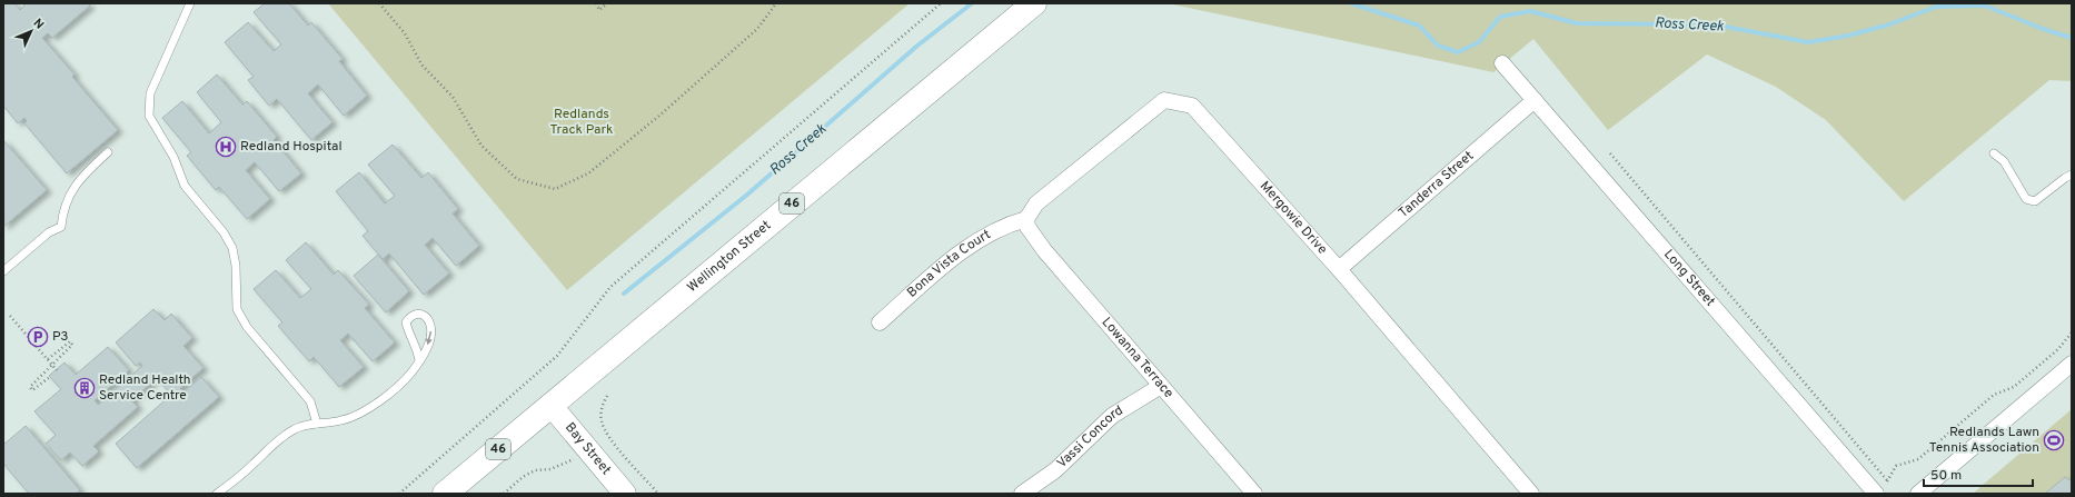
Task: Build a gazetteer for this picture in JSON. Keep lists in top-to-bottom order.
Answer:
{
  "streets": {
    "main road": ["46", "Wellington Street"],
    "street": [
      "Tanderra Street",
      "Mergowie Drive",
      "Bona Vista Court",
      "Long Street",
      "Lowanna Terrace",
      "Vassi Concord",
      "Bay Street"
    ]
  },
  "crossings": [
    ["Tanderra Street", "Mergowie Drive"],
    ["Tanderra Street", "Long Street"],
    ["Mergowie Drive", "Bona Vista Court"],
    ["Mergowie Drive", "Lowanna Terrace"],
    ["Wellington Street", "Bay Street"],
    ["Bona Vista Court", "Lowanna Terrace"],
    ["Lowanna Terrace", "Vassi Concord"]
  ],
  "water": ["Ross Creek"],
  "parks": ["Redlands Track Park"],
  "places": {
    "hospital": ["Redland Hospital"],
    "parking": ["P3"],
    "building": ["Redland Health Service Centre"],
    "sports": ["Redlands Lawn Tennis Association"]
  },
  "scale_bar": "50 m",
  "north": "top right"
}
